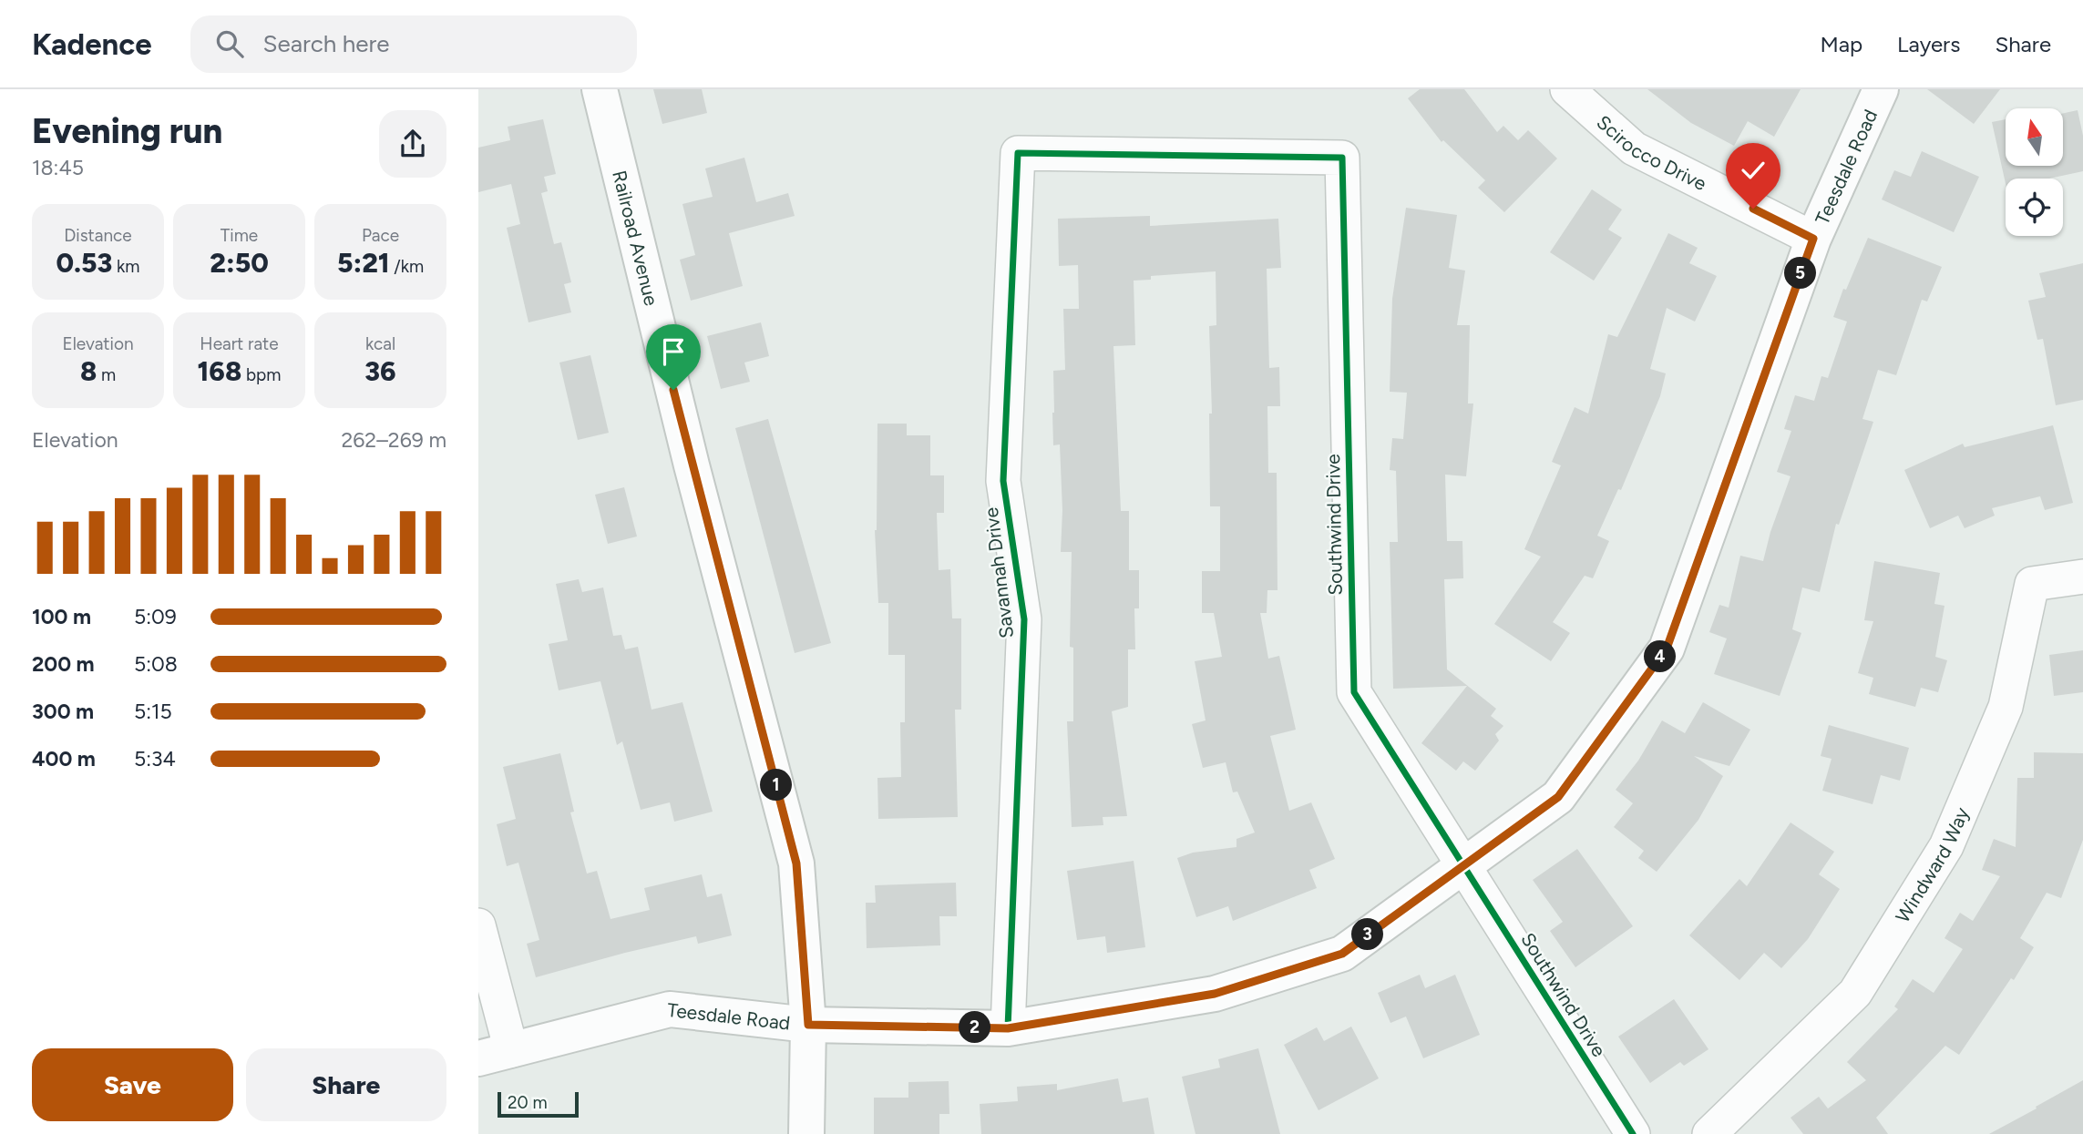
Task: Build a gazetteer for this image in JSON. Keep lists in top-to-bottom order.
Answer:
{
  "streets": {
    "street": [
      "Scirocco Drive",
      "Teesdale Road",
      "Railroad Avenue",
      "Southwind Drive",
      "Savannah Drive",
      "Windward Way"
    ]
  },
  "crossings": [
    ["Scirocco Drive", "Teesdale Road"],
    ["Teesdale Road", "Railroad Avenue"],
    ["Teesdale Road", "Southwind Drive"],
    ["Teesdale Road", "Savannah Drive"],
    ["Southwind Drive", "Savannah Drive"]
  ],
  "scale_bar": "20 m",
  "north": "top",
  "page": {
    "header": "Kadence",
    "search": "Search here",
    "nav": ["Map", "Layers", "Share"],
    "heading": ["Evening run", "18:45"],
    "stats": [
      ["Distance", "0.53 km"],
      ["Time", "2:50"],
      ["Pace", "5:21 /km"],
      ["Elevation", "8 m"],
      ["Heart rate", "168 bpm"],
      ["kcal", "36"]
    ],
    "pins": [
      "5",
      "4",
      "1",
      "3",
      "2"
    ],
    "chart": ["Elevation", "262–269 m"],
    "list": [
      {
        "name": "100 m",
        "note": "5:09"
      },
      {
        "name": "200 m",
        "note": "5:08"
      },
      {
        "name": "300 m",
        "note": "5:15"
      },
      {
        "name": "400 m",
        "note": "5:34"
      }
    ],
    "buttons": ["Save", "Share"],
    "scale": "20 m"
  }
}
